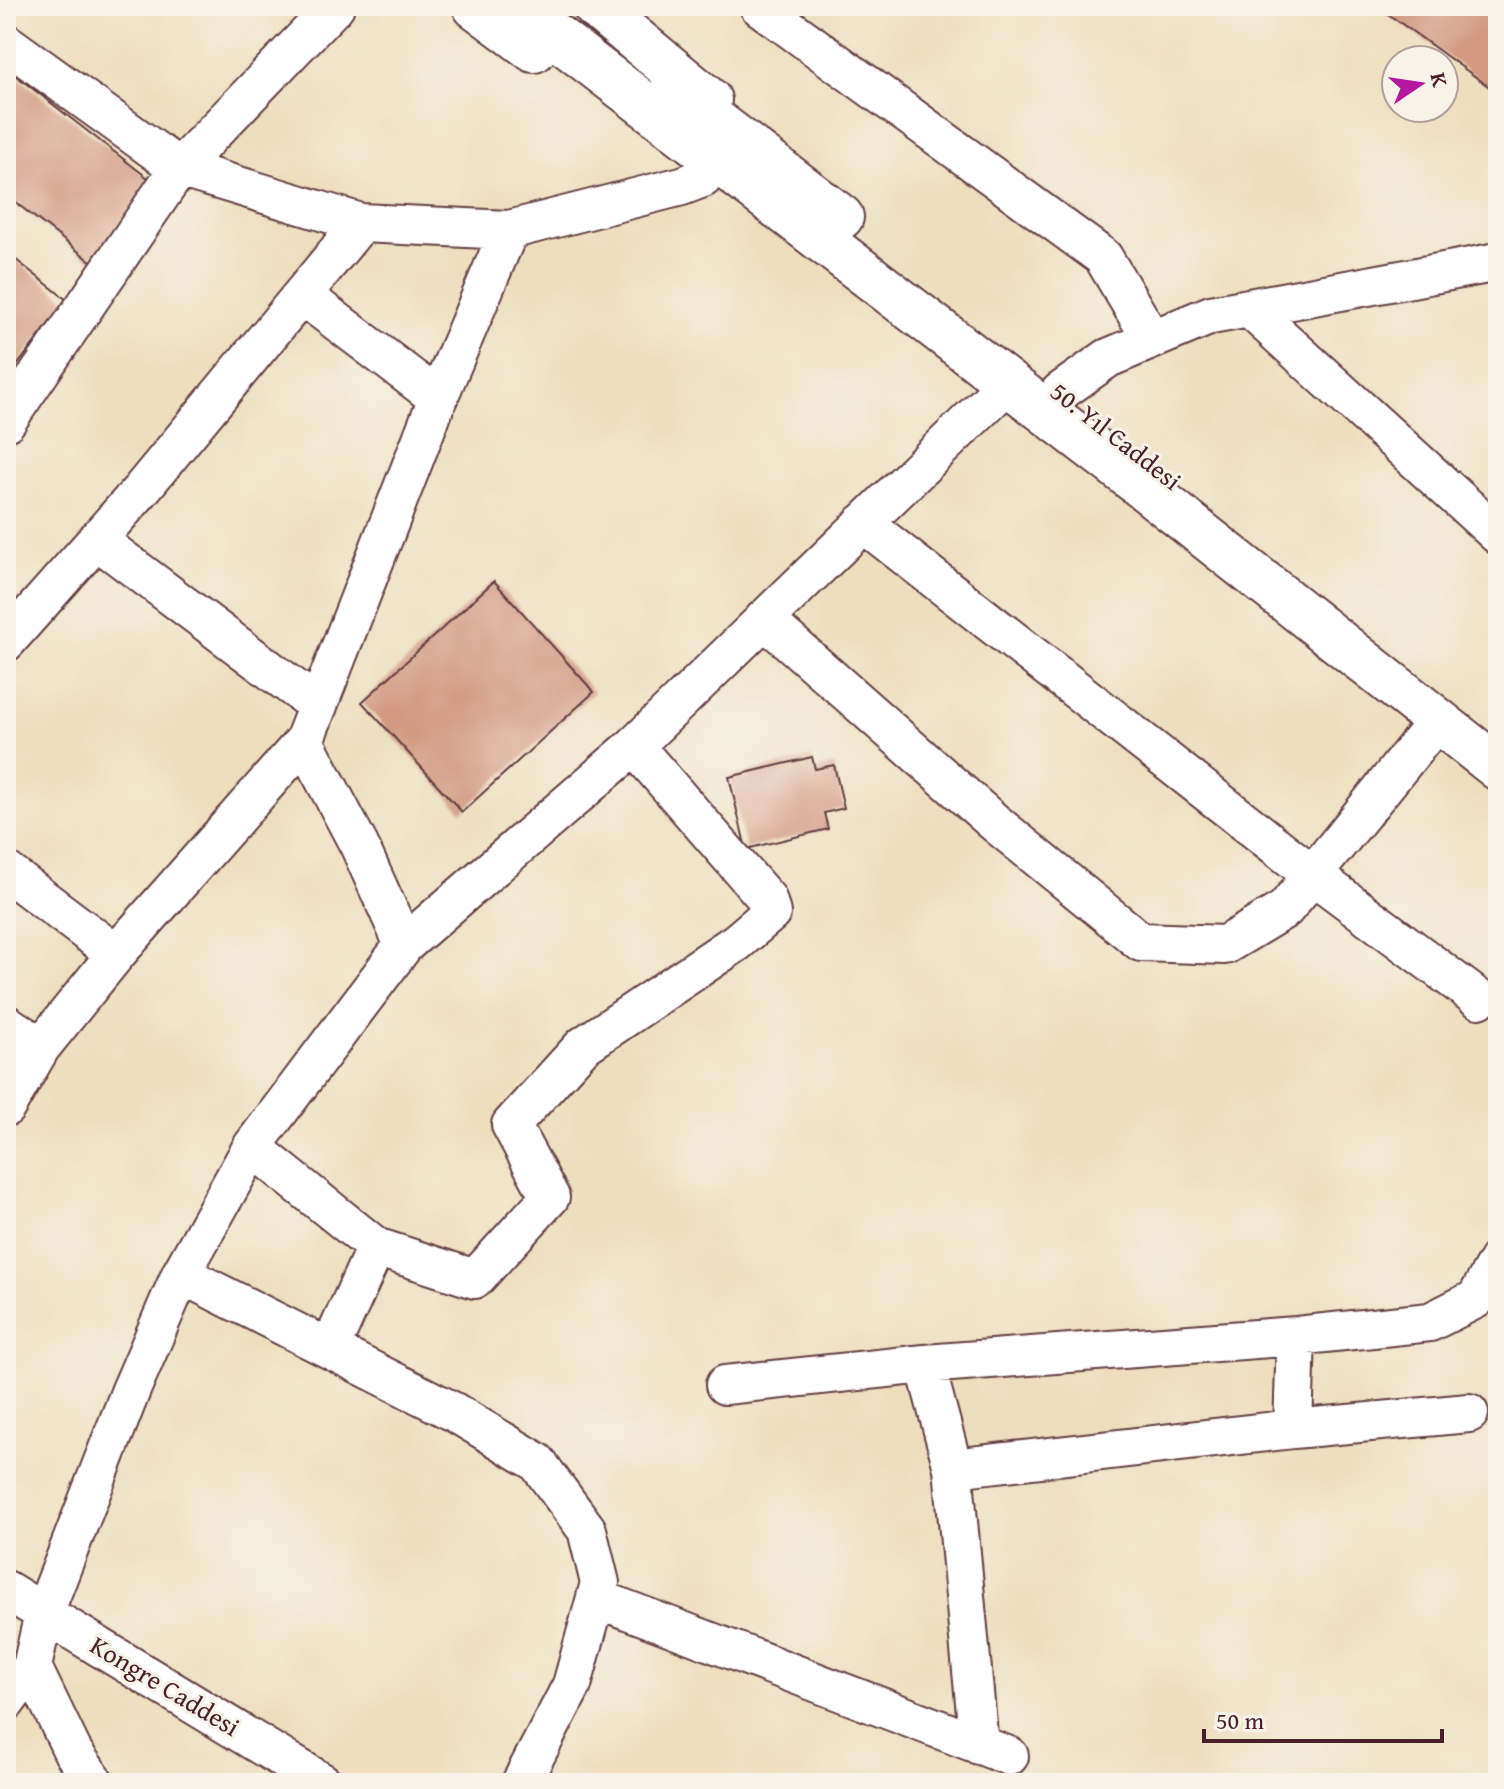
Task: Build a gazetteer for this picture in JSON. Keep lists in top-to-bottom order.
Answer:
{
  "streets": {
    "main road": ["50. Yıl Caddesi"],
    "street": ["Kongre Caddesi"]
  },
  "scale_bar": "50 m",
  "north": "right"
}
